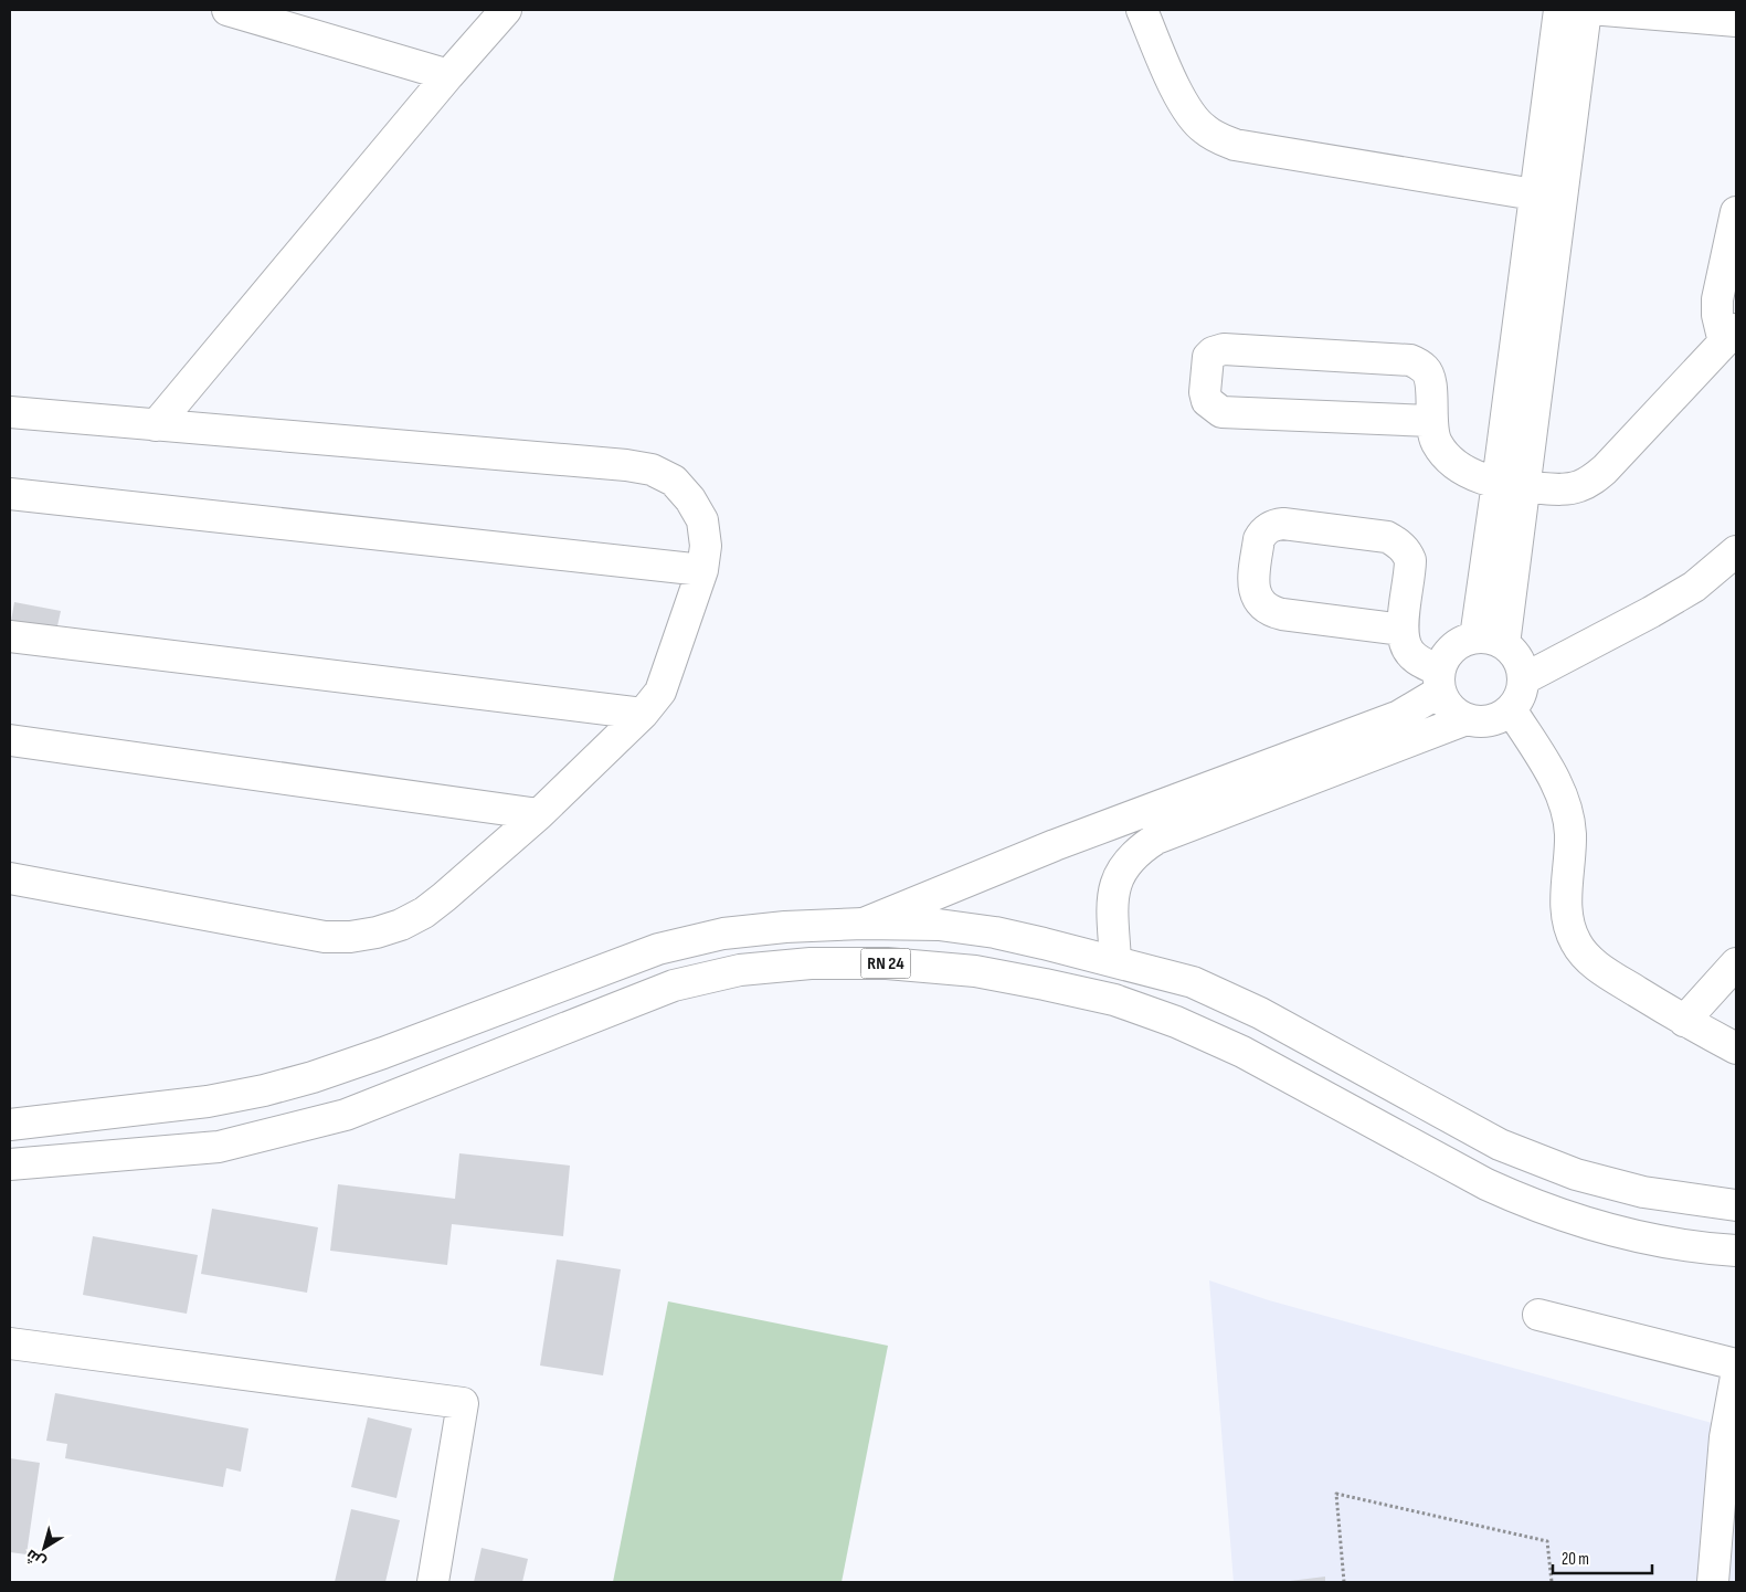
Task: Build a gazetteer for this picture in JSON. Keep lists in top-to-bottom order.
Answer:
{
  "streets": {
    "main road": ["RN 24"]
  },
  "scale_bar": "20 m",
  "north": "bottom left"
}
